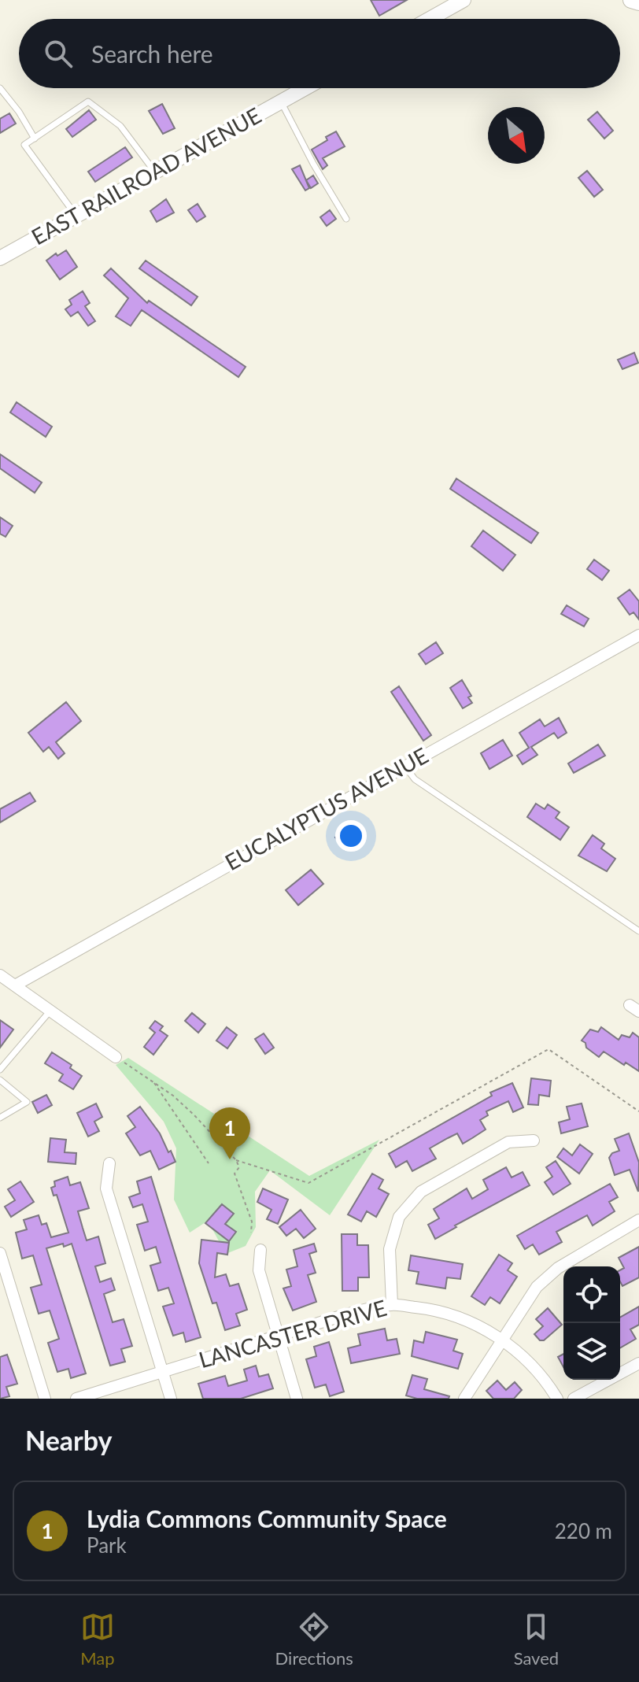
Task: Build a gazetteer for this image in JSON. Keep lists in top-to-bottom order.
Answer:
{
  "streets": {
    "street": ["EAST RAILROAD AVENUE", "EUCALYPTUS AVENUE", "LANCASTER DRIVE"]
  },
  "north": "bottom right",
  "page": {
    "search": "Search here",
    "pins": "1",
    "heading": "Nearby",
    "list": [
      {
        "mark": "1",
        "name": "Lydia Commons Community Space",
        "note": "Park",
        "value": "220 m"
      }
    ],
    "nav": ["Map", "Directions", "Saved"]
  }
}
